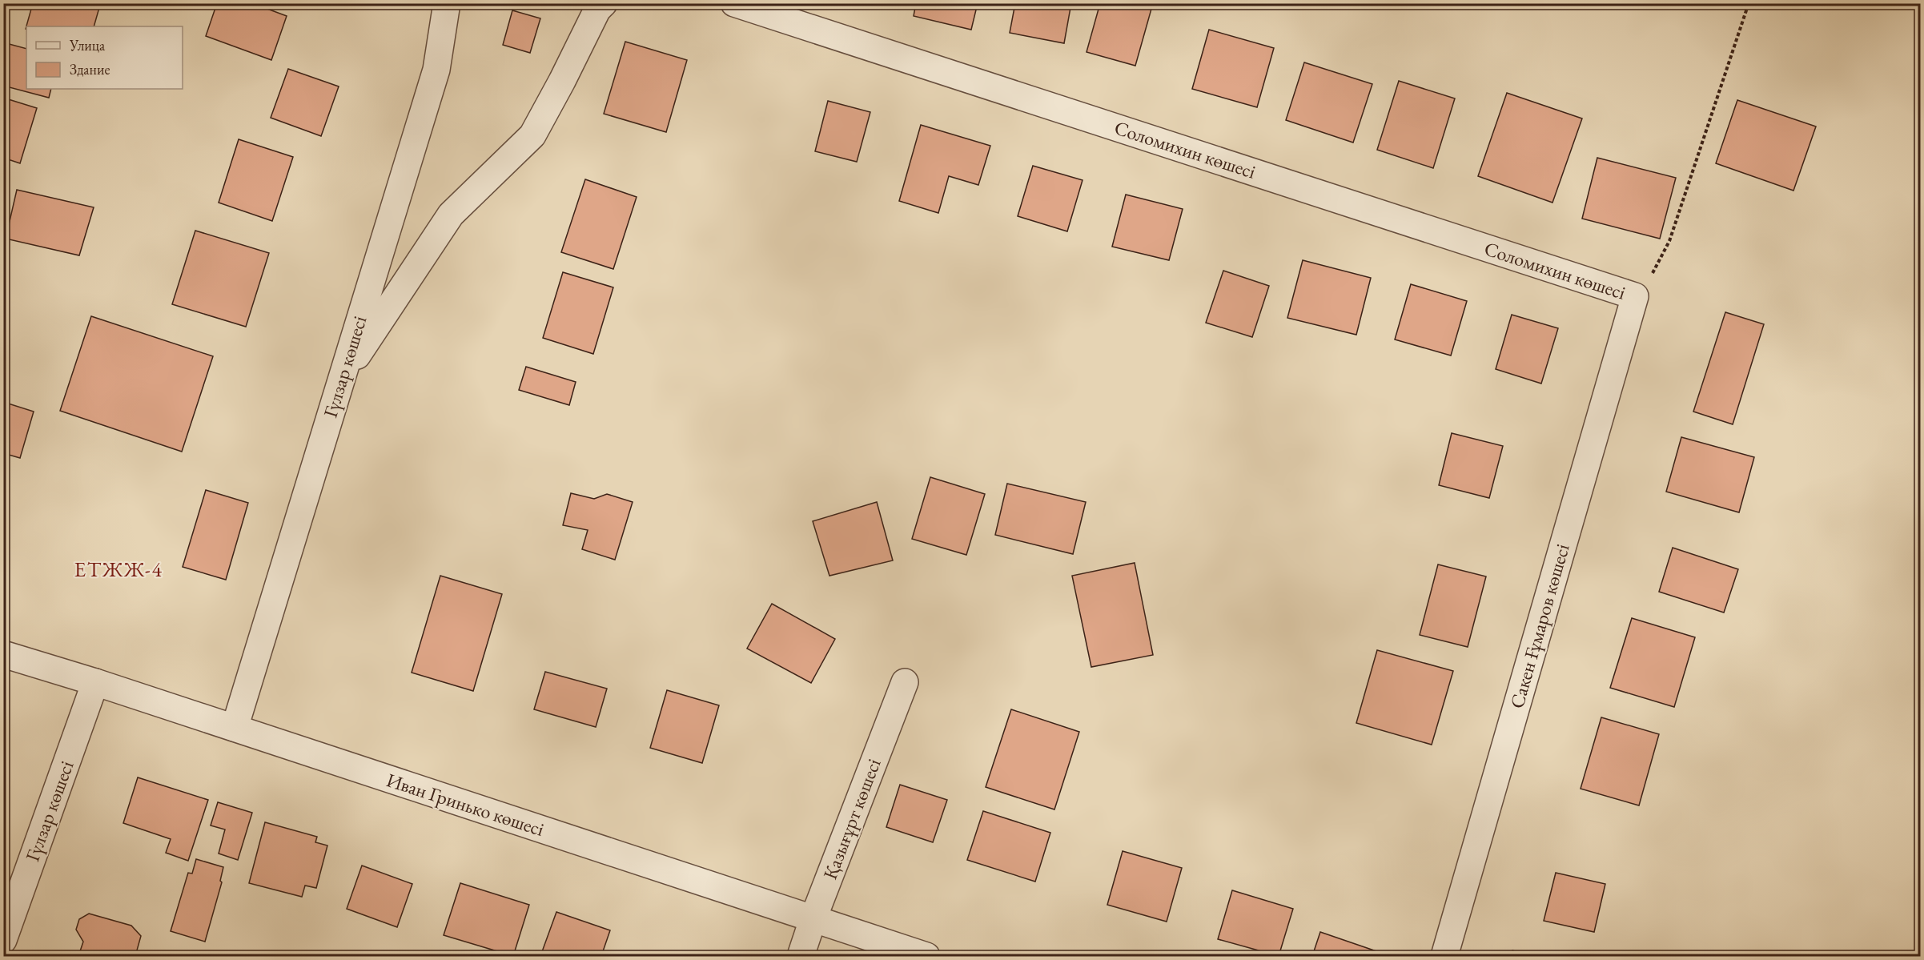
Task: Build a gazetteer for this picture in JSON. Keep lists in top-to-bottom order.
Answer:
{
  "streets": {
    "street": [
      "Соломихин көшесі",
      "Гүлзар көшесі",
      "Сакен Ғұмаров көшесі",
      "Иван Гринько көшесі",
      "Қазығұрт көшесі"
    ]
  },
  "crossings": [
    ["Соломихин көшесі", "Сакен Ғұмаров көшесі"],
    ["Гүлзар көшесі", "Иван Гринько көшесі"],
    ["Иван Гринько көшесі", "Қазығұрт көшесі"]
  ],
  "districts": ["ЕТЖЖ-4"],
  "legend": ["Улица", "Здание"]
}
